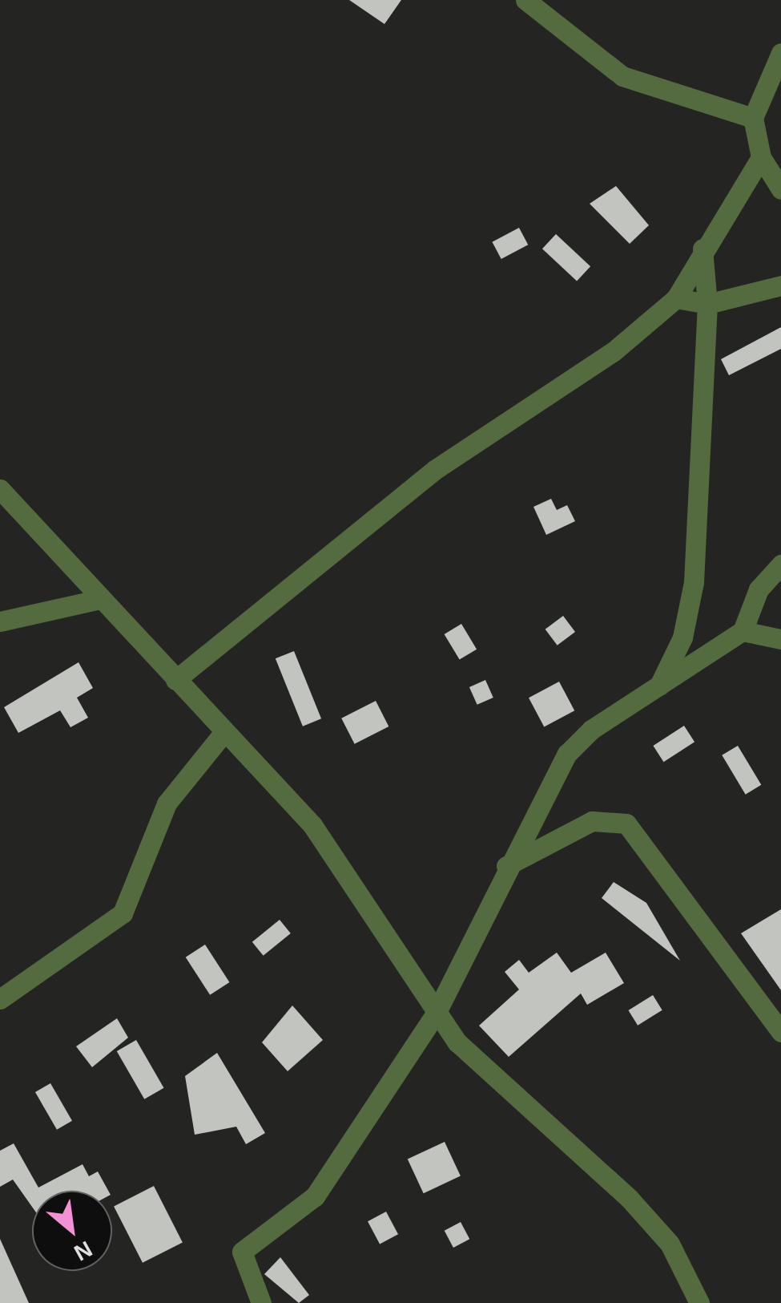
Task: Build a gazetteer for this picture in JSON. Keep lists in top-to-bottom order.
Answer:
{
  "north": "bottom right"
}
